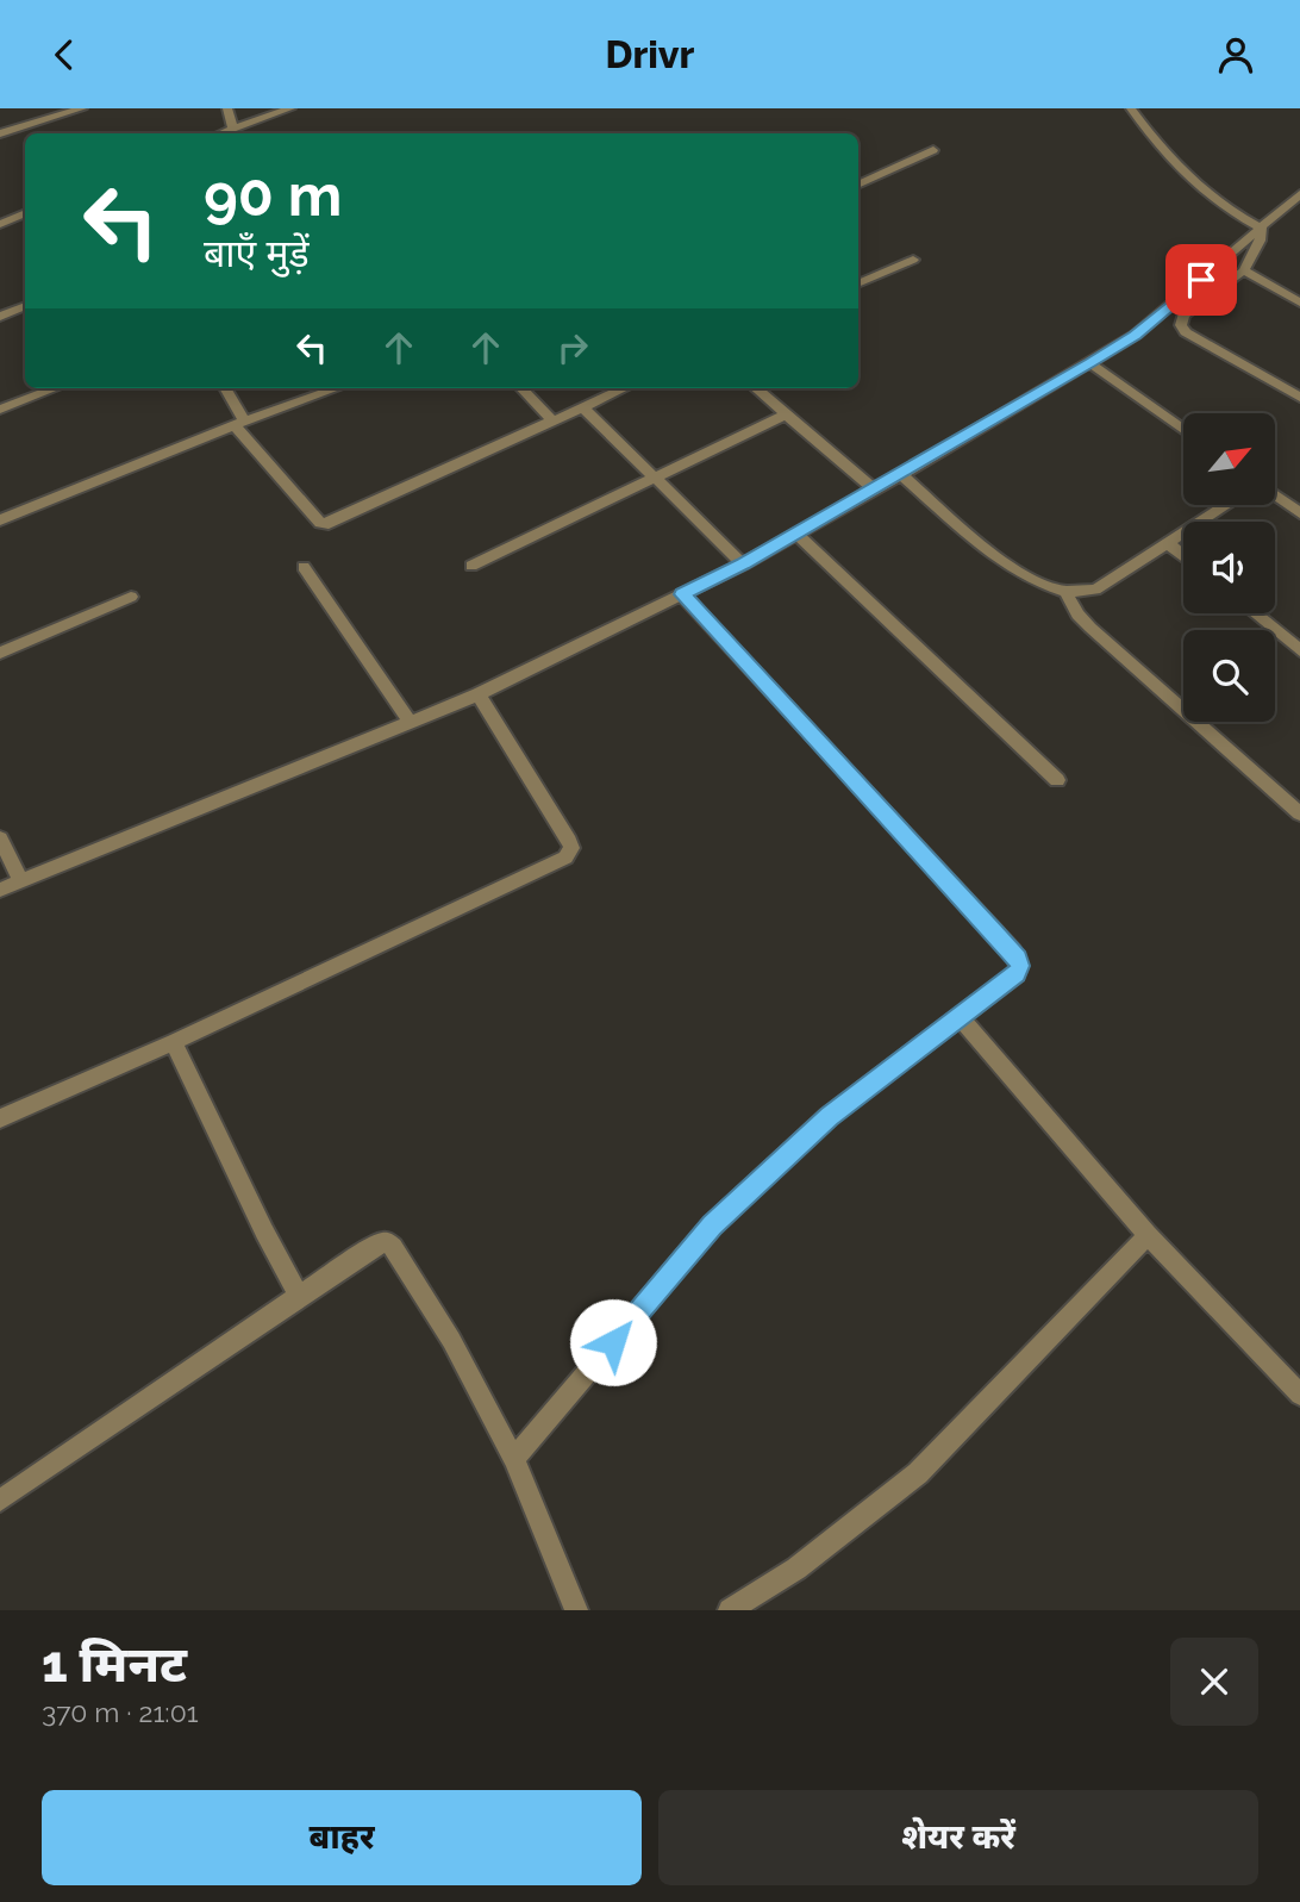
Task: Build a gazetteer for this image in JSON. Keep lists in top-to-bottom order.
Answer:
{
  "north": "top right",
  "page": {
    "header": "Drivr",
    "turn": ["90 m", "बाएँ मुड़ें"],
    "heading": ["1 मिनट", "370 m · 21:01"],
    "buttons": ["बाहर", "शेयर करें"]
  }
}
